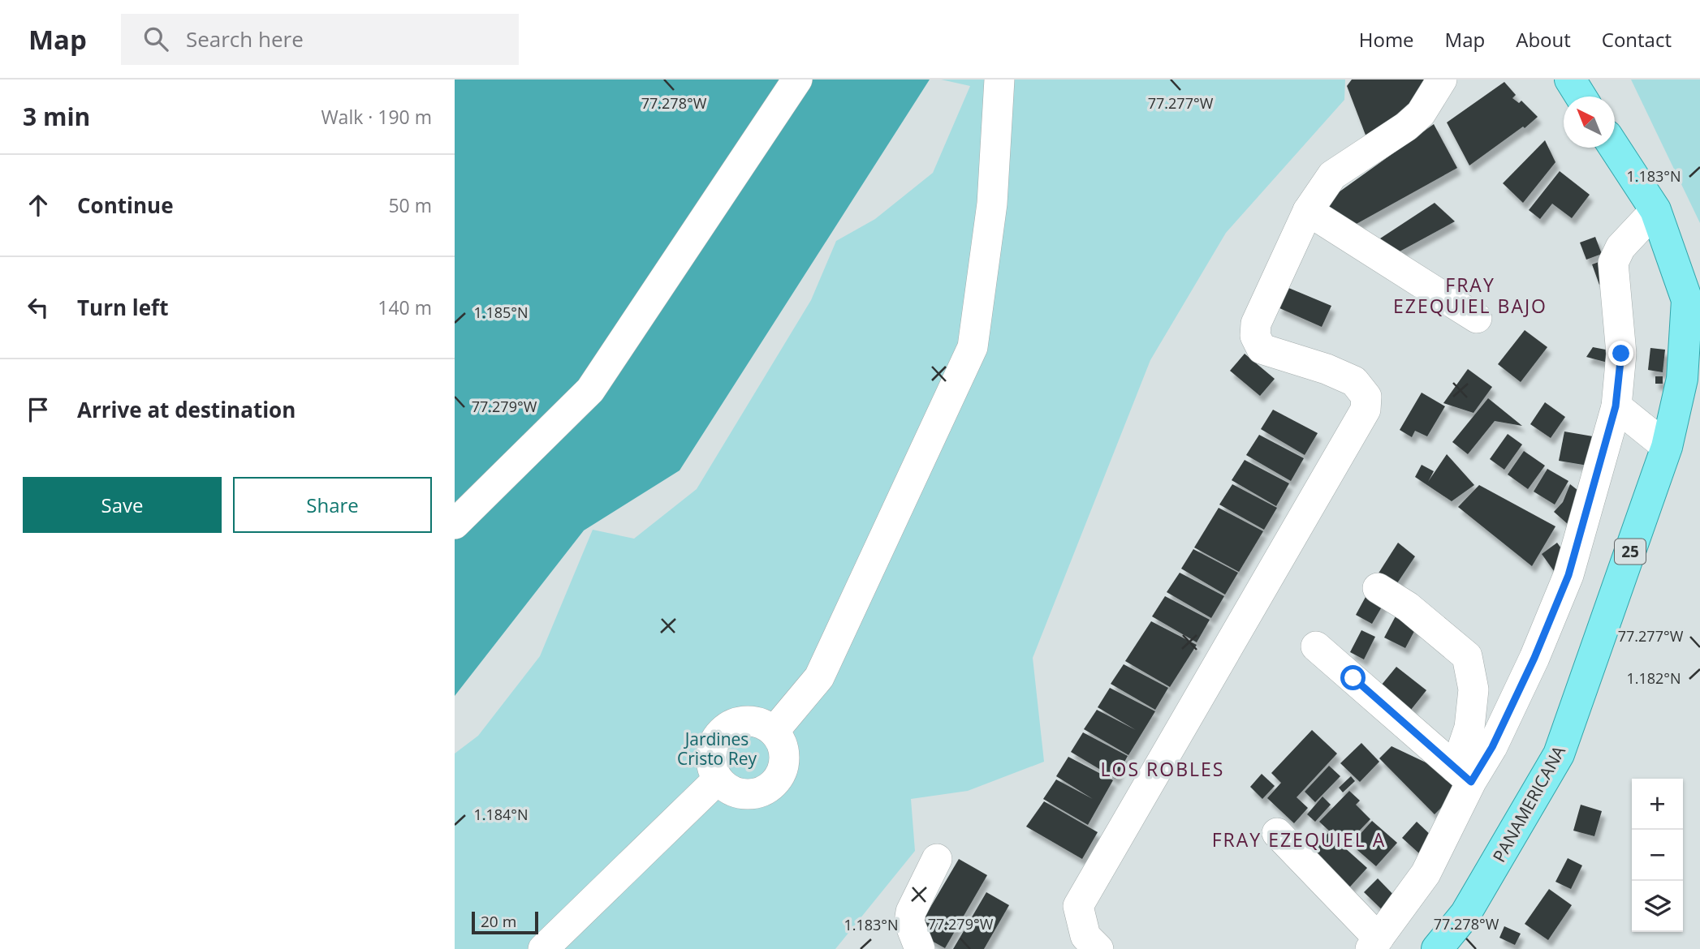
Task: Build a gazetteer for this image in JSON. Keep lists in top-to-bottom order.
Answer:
{
  "streets": {
    "main road": ["25", "PANAMERICANA"]
  },
  "districts": ["FRAY EZEQUIEL BAJO", "LOS ROBLES", "FRAY EZEQUIEL A"],
  "parks": ["Jardines Cristo Rey"],
  "scale_bar": "20 m",
  "north": "top left",
  "page": {
    "header": "Map",
    "search": "Search here",
    "nav": [
      "Home",
      "Map",
      "About",
      "Contact"
    ],
    "heading": ["3 min", "Walk · 190 m"],
    "list": [
      ["Continue", "50 m"],
      ["Turn left", "140 m"],
      "Arrive at destination"
    ],
    "buttons": ["Save", "Share"],
    "map_buttons": ["+", "−"],
    "scale": "20 m"
  },
  "coordinates": [
    "77.278°W",
    "77.277°W",
    "1.183°N",
    "1.185°N",
    "77.279°W",
    "1.182°N",
    "1.184°N"
  ]
}
